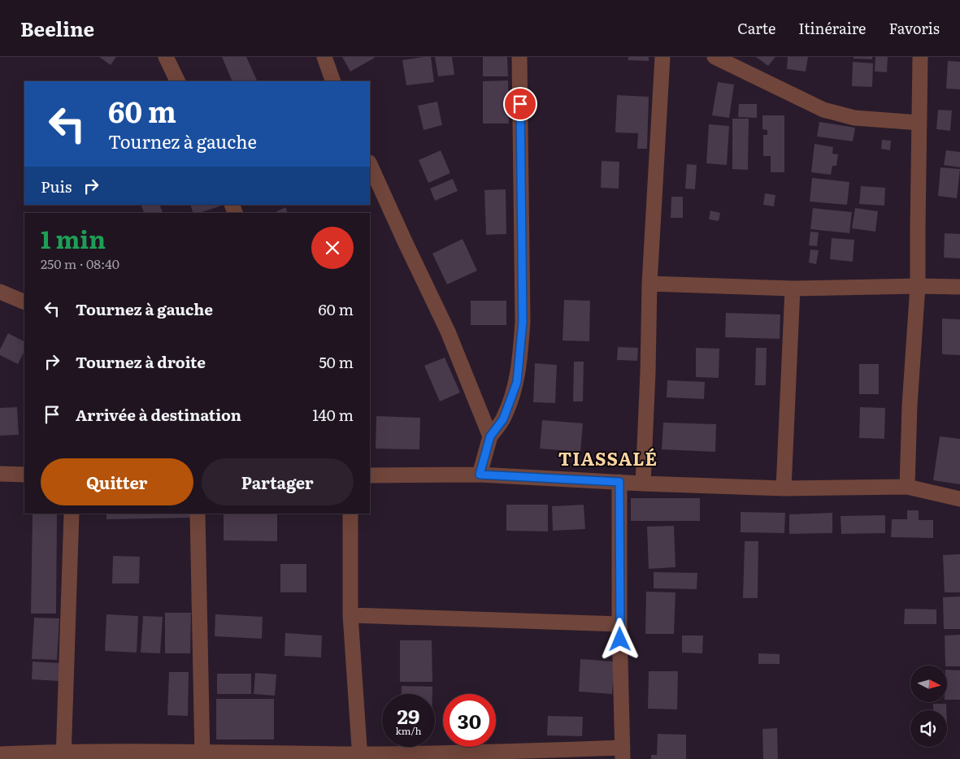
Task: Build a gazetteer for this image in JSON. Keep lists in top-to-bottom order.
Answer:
{
  "districts": ["TIASSALÉ"],
  "north": "right",
  "page": {
    "header": "Beeline",
    "nav": ["Carte", "Itinéraire", "Favoris"],
    "turn": ["60 m", "Tournez à gauche"],
    "then": "Puis",
    "heading": ["1 min", "250 m · 08:40"],
    "list": [
      {
        "name": "Tournez à gauche",
        "value": "60 m"
      },
      {
        "name": "Tournez à droite",
        "value": "50 m"
      },
      {
        "name": "Arrivée à destination",
        "value": "140 m"
      }
    ],
    "buttons": ["Quitter", "Partager"],
    "speed": "29 km/h",
    "limit": "30"
  }
}
